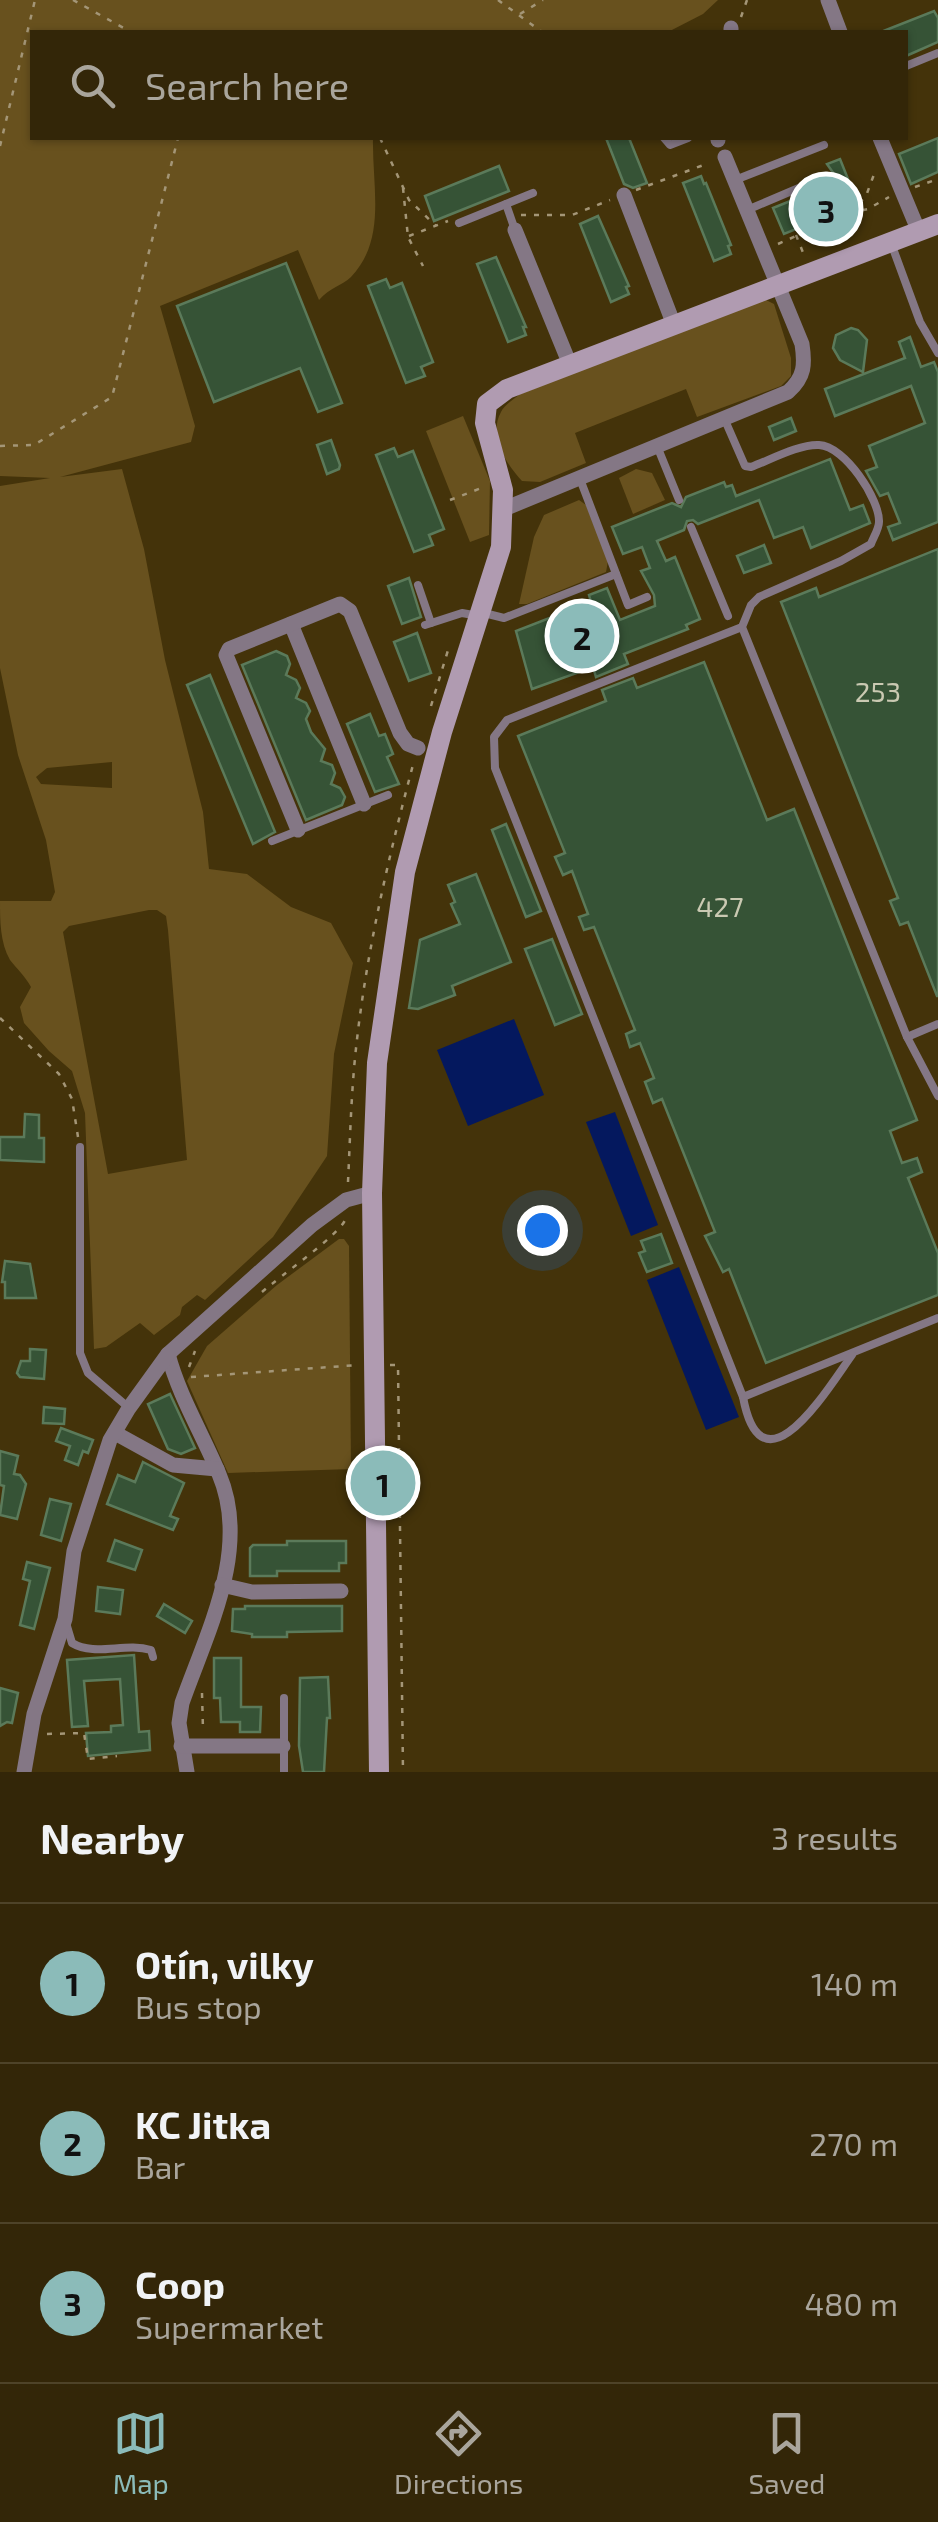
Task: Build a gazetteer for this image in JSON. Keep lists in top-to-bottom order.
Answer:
{
  "house_numbers": ["253", "427"],
  "page": {
    "search": "Search here",
    "pins": ["3", "2", "1"],
    "heading": ["Nearby", "3 results"],
    "list": [
      {
        "mark": "1",
        "name": "Otín, vilky",
        "note": "Bus stop",
        "value": "140 m"
      },
      {
        "mark": "2",
        "name": "KC Jitka",
        "note": "Bar",
        "value": "270 m"
      },
      {
        "mark": "3",
        "name": "Coop",
        "note": "Supermarket",
        "value": "480 m"
      }
    ],
    "nav": ["Map", "Directions", "Saved"]
  }
}
